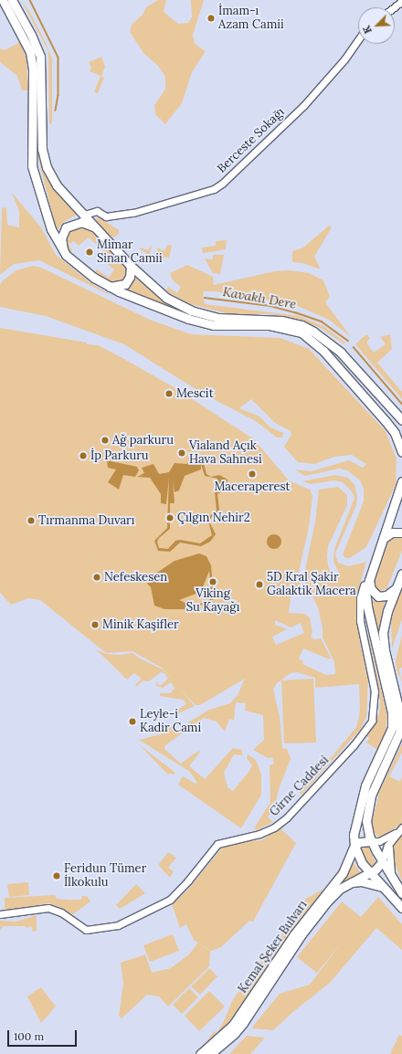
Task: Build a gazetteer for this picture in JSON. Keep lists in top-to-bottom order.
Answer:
{
  "streets": {
    "main road": ["Kemal Şeker Bulvarı"],
    "street": ["Berceste Sokağı", "Girne Caddesi"]
  },
  "water": ["Kavaklı Dere"],
  "places": [
    "İmam-ı Azam Camii",
    "Mimar Sinan Camii",
    "Mescit",
    "Ağ parkuru",
    "Vialand Açık Hava Sahnesi",
    "İp Parkuru",
    "Maceraperest",
    "Çılgın Nehir2",
    "Tırmanma Duvarı",
    "Nefeskesen",
    "Viking Su Kayağı",
    "5D Kral Şakir Galaktik Macera",
    "Minik Kaşifler",
    "Leyle-i Kadir Cami",
    "Feridun Tümer İlkokulu"
  ],
  "scale_bar": "100 m",
  "north": "bottom left"
}
